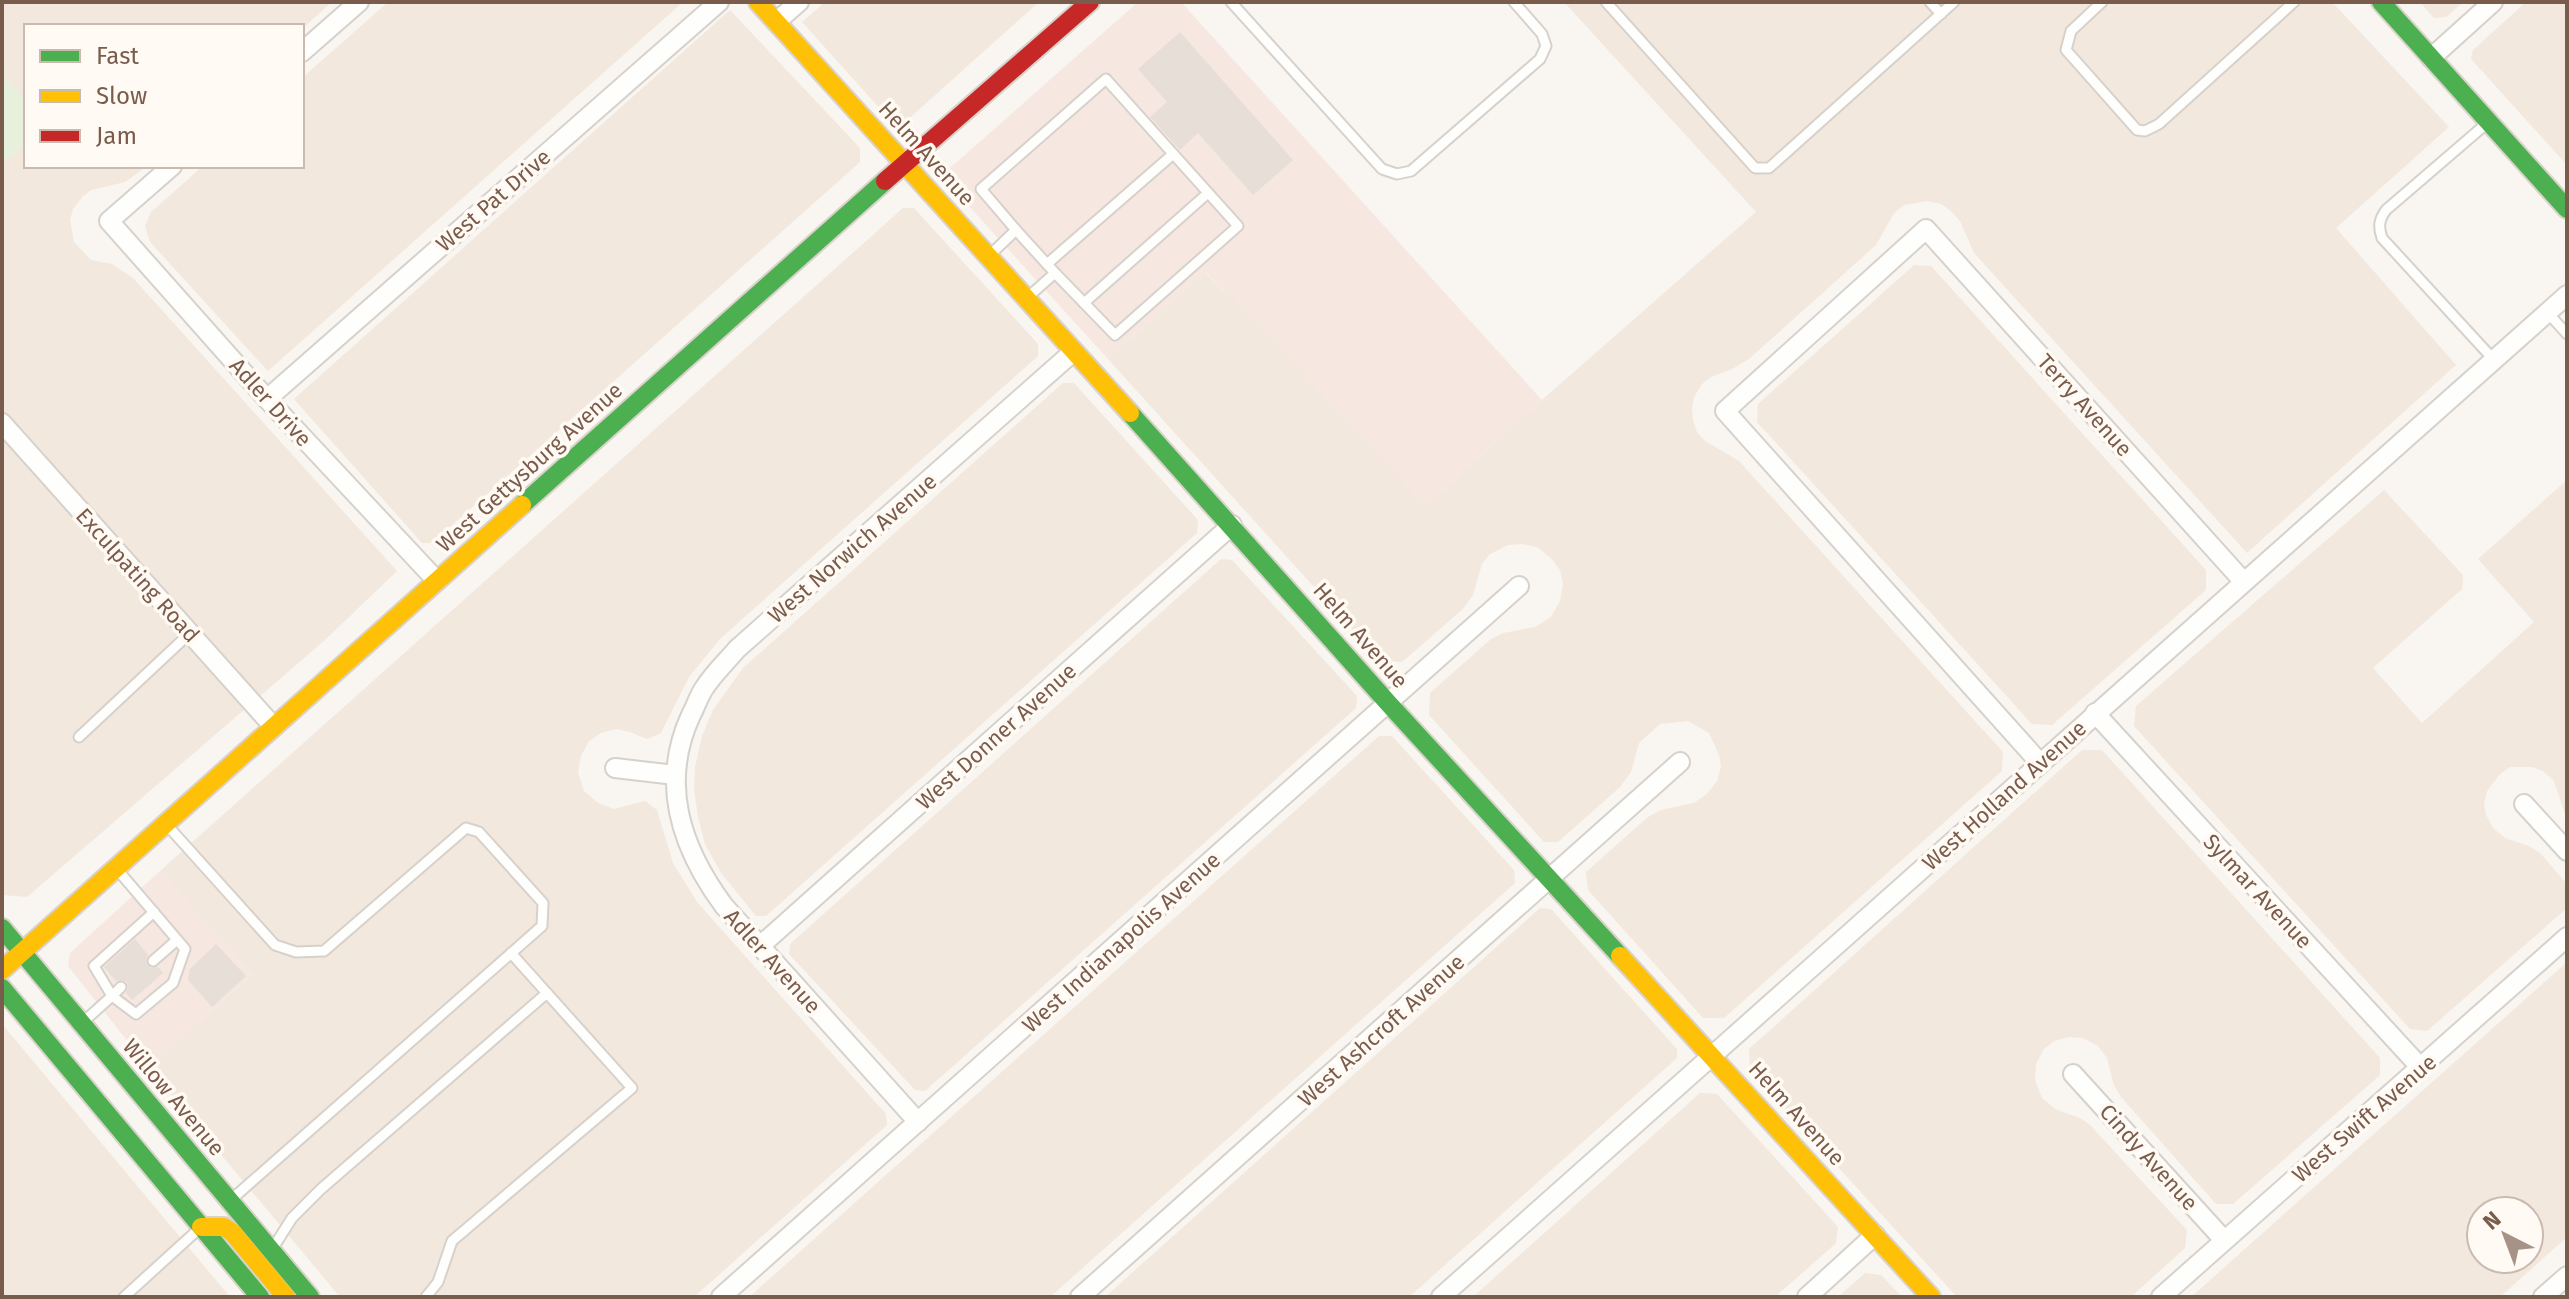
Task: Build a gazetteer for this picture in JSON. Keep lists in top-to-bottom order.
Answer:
{
  "streets": {
    "street": [
      "Helm Avenue",
      "West Pat Drive",
      "Adler Drive",
      "Terry Avenue",
      "West Gettysburg Avenue",
      "West Norwich Avenue",
      "Exculpating Road",
      "West Donner Avenue",
      "West Holland Avenue",
      "Sylmar Avenue",
      "West Indianapolis Avenue",
      "Adler Avenue",
      "West Ashcroft Avenue",
      "Willow Avenue",
      "West Swift Avenue",
      "Cindy Avenue"
    ]
  },
  "crossings": [
    ["Helm Avenue", "West Gettysburg Avenue"],
    ["Helm Avenue", "West Norwich Avenue"],
    ["Helm Avenue", "West Donner Avenue"],
    ["Helm Avenue", "West Holland Avenue"],
    ["Helm Avenue", "West Indianapolis Avenue"],
    ["Helm Avenue", "West Ashcroft Avenue"],
    ["West Pat Drive", "Adler Drive"],
    ["Adler Drive", "West Gettysburg Avenue"],
    ["Terry Avenue", "West Holland Avenue"],
    ["West Gettysburg Avenue", "Exculpating Road"],
    ["West Gettysburg Avenue", "Willow Avenue"],
    ["West Norwich Avenue", "Adler Avenue"],
    ["West Donner Avenue", "Adler Avenue"],
    ["West Holland Avenue", "Sylmar Avenue"],
    ["Sylmar Avenue", "West Swift Avenue"],
    ["West Indianapolis Avenue", "Adler Avenue"],
    ["West Swift Avenue", "Cindy Avenue"]
  ],
  "legend": ["Fast", "Slow", "Jam"],
  "north": "top left"
}
